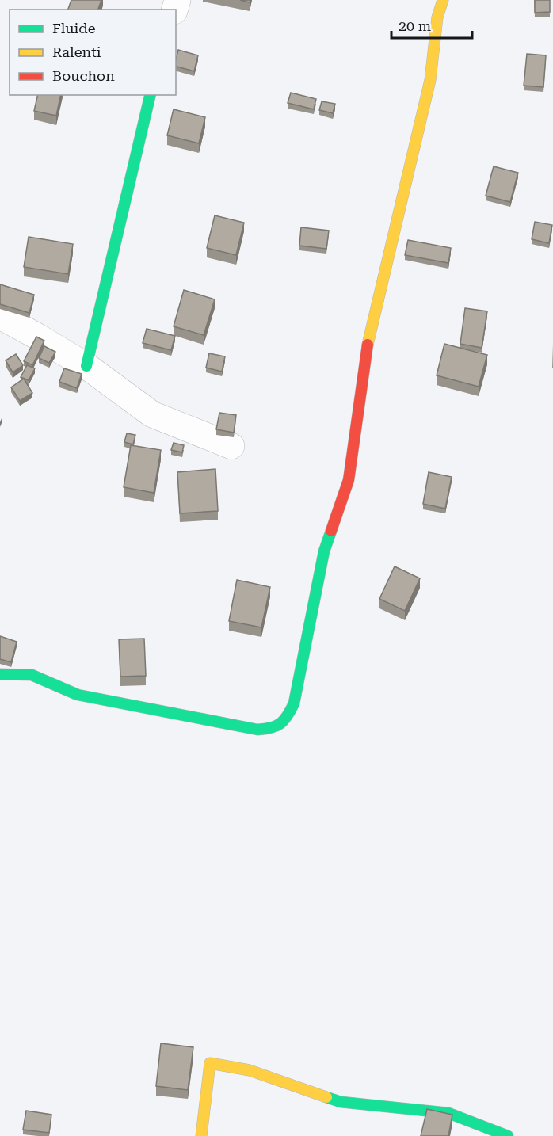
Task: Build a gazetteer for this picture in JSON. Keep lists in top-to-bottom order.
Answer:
{
  "legend": ["Fluide", "Ralenti", "Bouchon"],
  "scale_bar": "20 m"
}
